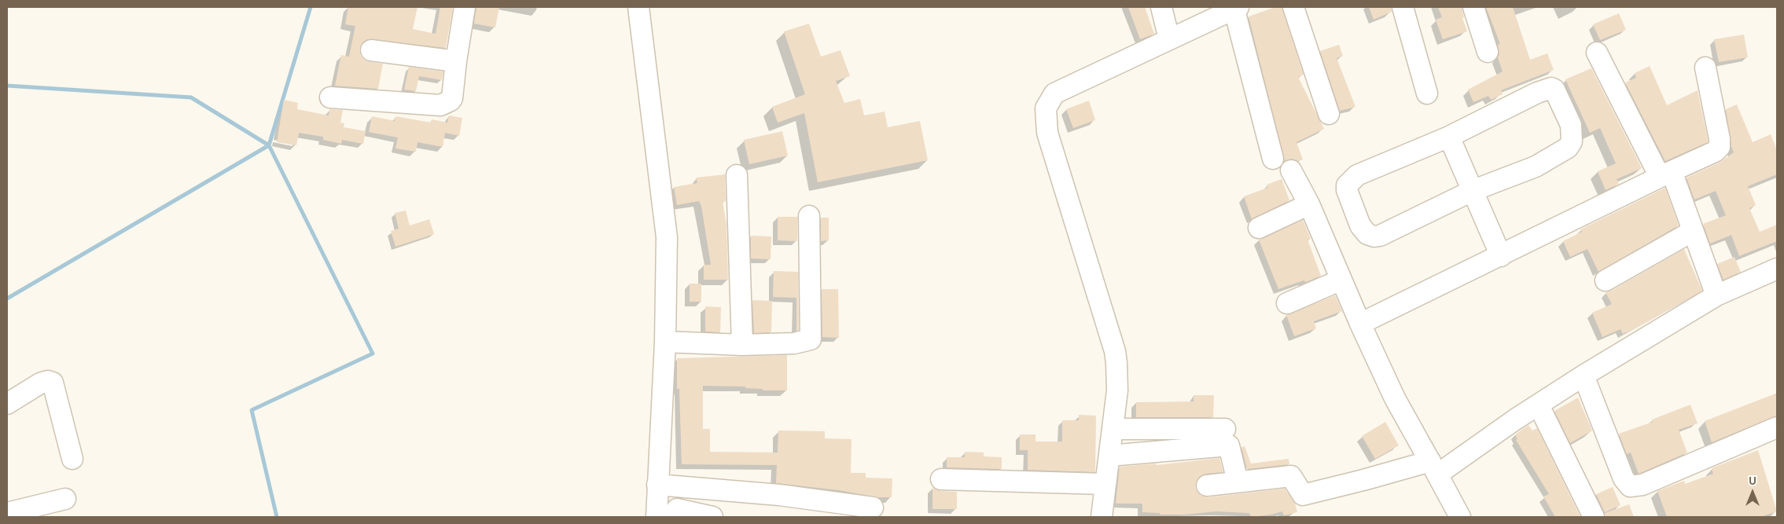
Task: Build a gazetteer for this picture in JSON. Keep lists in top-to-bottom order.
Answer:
{
  "north": "top"
}
